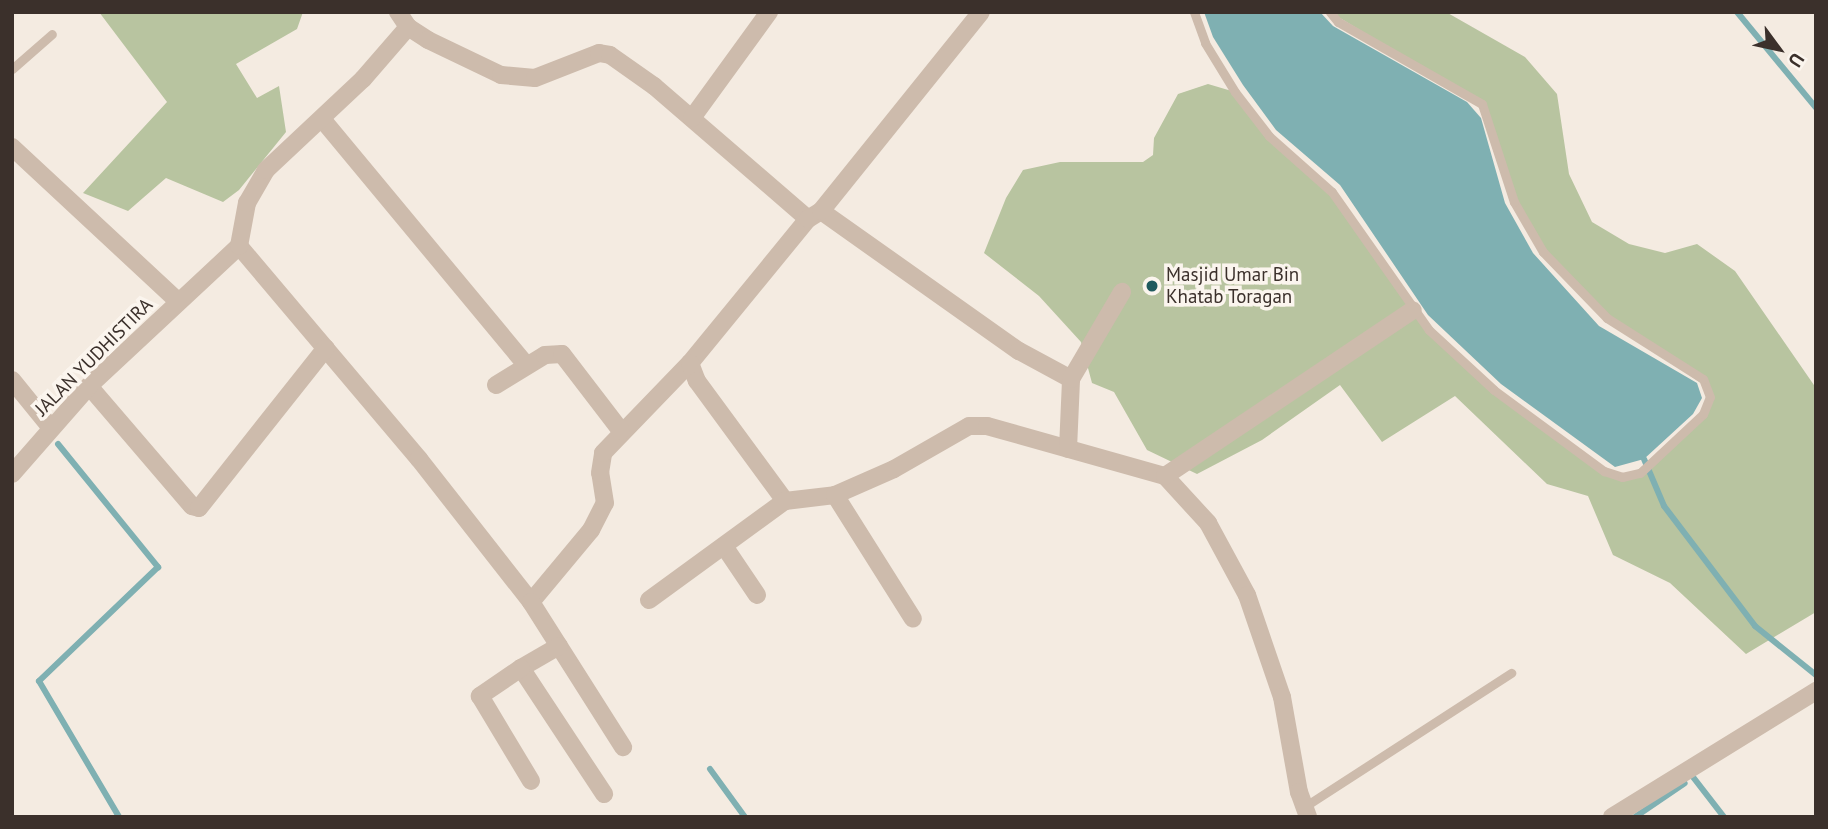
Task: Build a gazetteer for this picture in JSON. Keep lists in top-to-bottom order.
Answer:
{
  "streets": {
    "street": ["JALAN YUDHISTIRA"]
  },
  "places": ["Masjid Umar Bin Khatab Toragan"],
  "north": "bottom right"
}
